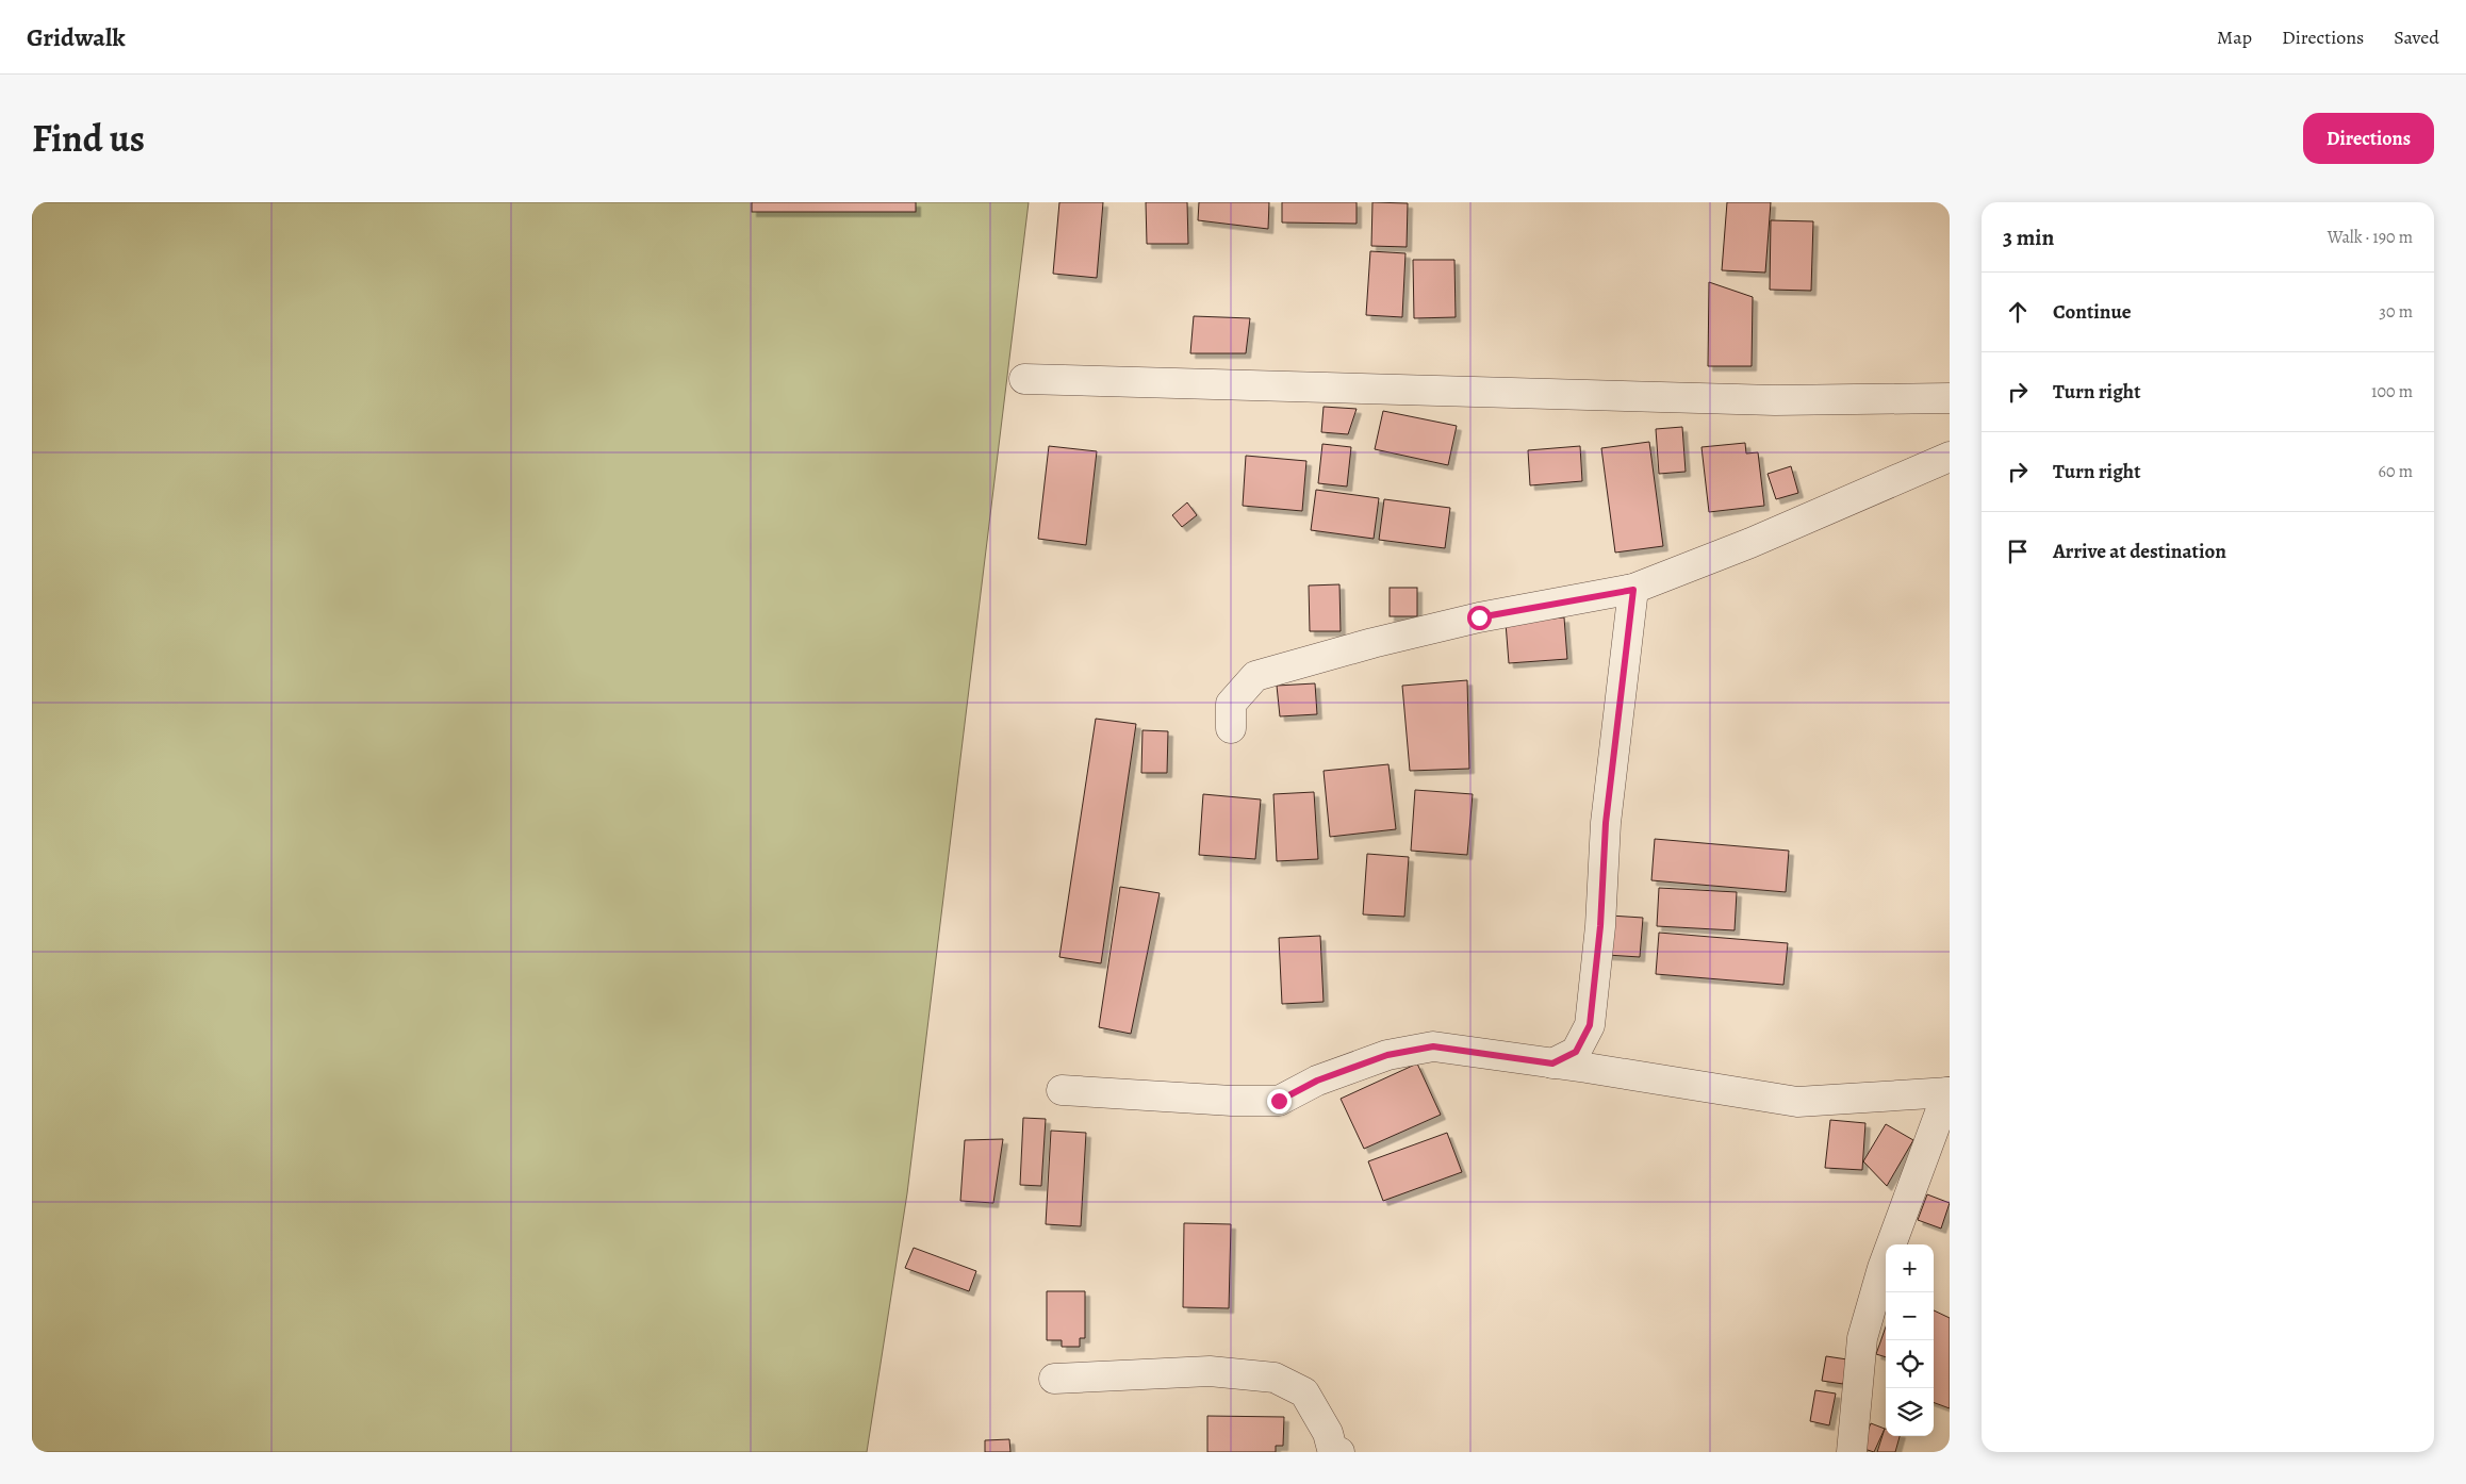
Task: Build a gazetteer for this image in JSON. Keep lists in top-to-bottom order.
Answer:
{
  "page": {
    "header": "Gridwalk",
    "nav": ["Map", "Directions", "Saved"],
    "title": "Find us",
    "buttons": "Directions",
    "heading": ["3 min", "Walk · 190 m"],
    "list": [
      ["Continue", "30 m"],
      ["Turn right", "100 m"],
      ["Turn right", "60 m"],
      "Arrive at destination"
    ],
    "map_buttons": ["+", "−"]
  }
}
